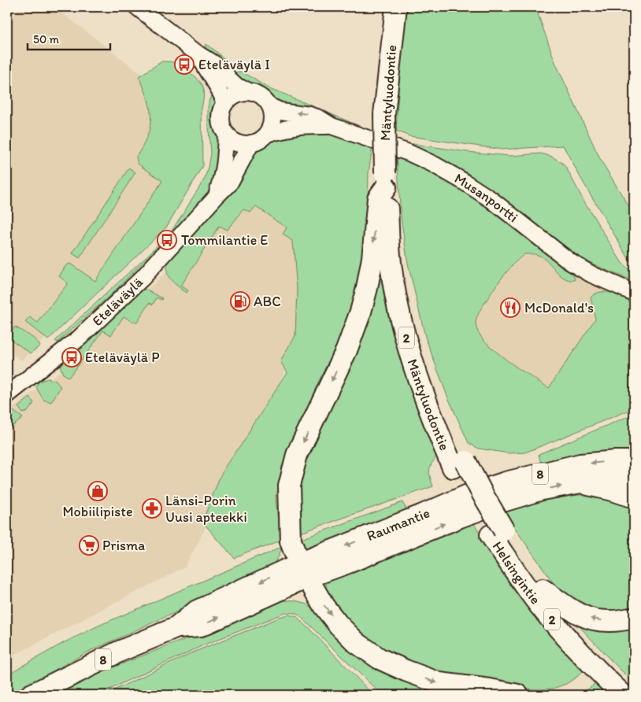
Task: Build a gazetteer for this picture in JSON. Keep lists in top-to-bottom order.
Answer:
{
  "streets": {
    "highway": [
      "Mäntyluodontie",
      "2",
      "8",
      "Raumantie",
      "Helsingintie"
    ],
    "main road": ["Musanportti", "Eteläväylä"]
  },
  "crossings": [
    ["Mäntyluodontie", "Helsingintie"],
    ["Musanportti", "Eteläväylä"],
    ["8", "Raumantie"]
  ],
  "places": {
    "bus stop": ["Eteläväylä I", "Tommilantie E", "Eteläväylä P"],
    "fuel station": ["ABC"],
    "restaurant": ["McDonald's"],
    "shop": ["Mobiilipiste"],
    "pharmacy": ["Länsi-Porin Uusi apteekki"],
    "supermarket": ["Prisma"]
  },
  "scale_bar": "50 m"
}
